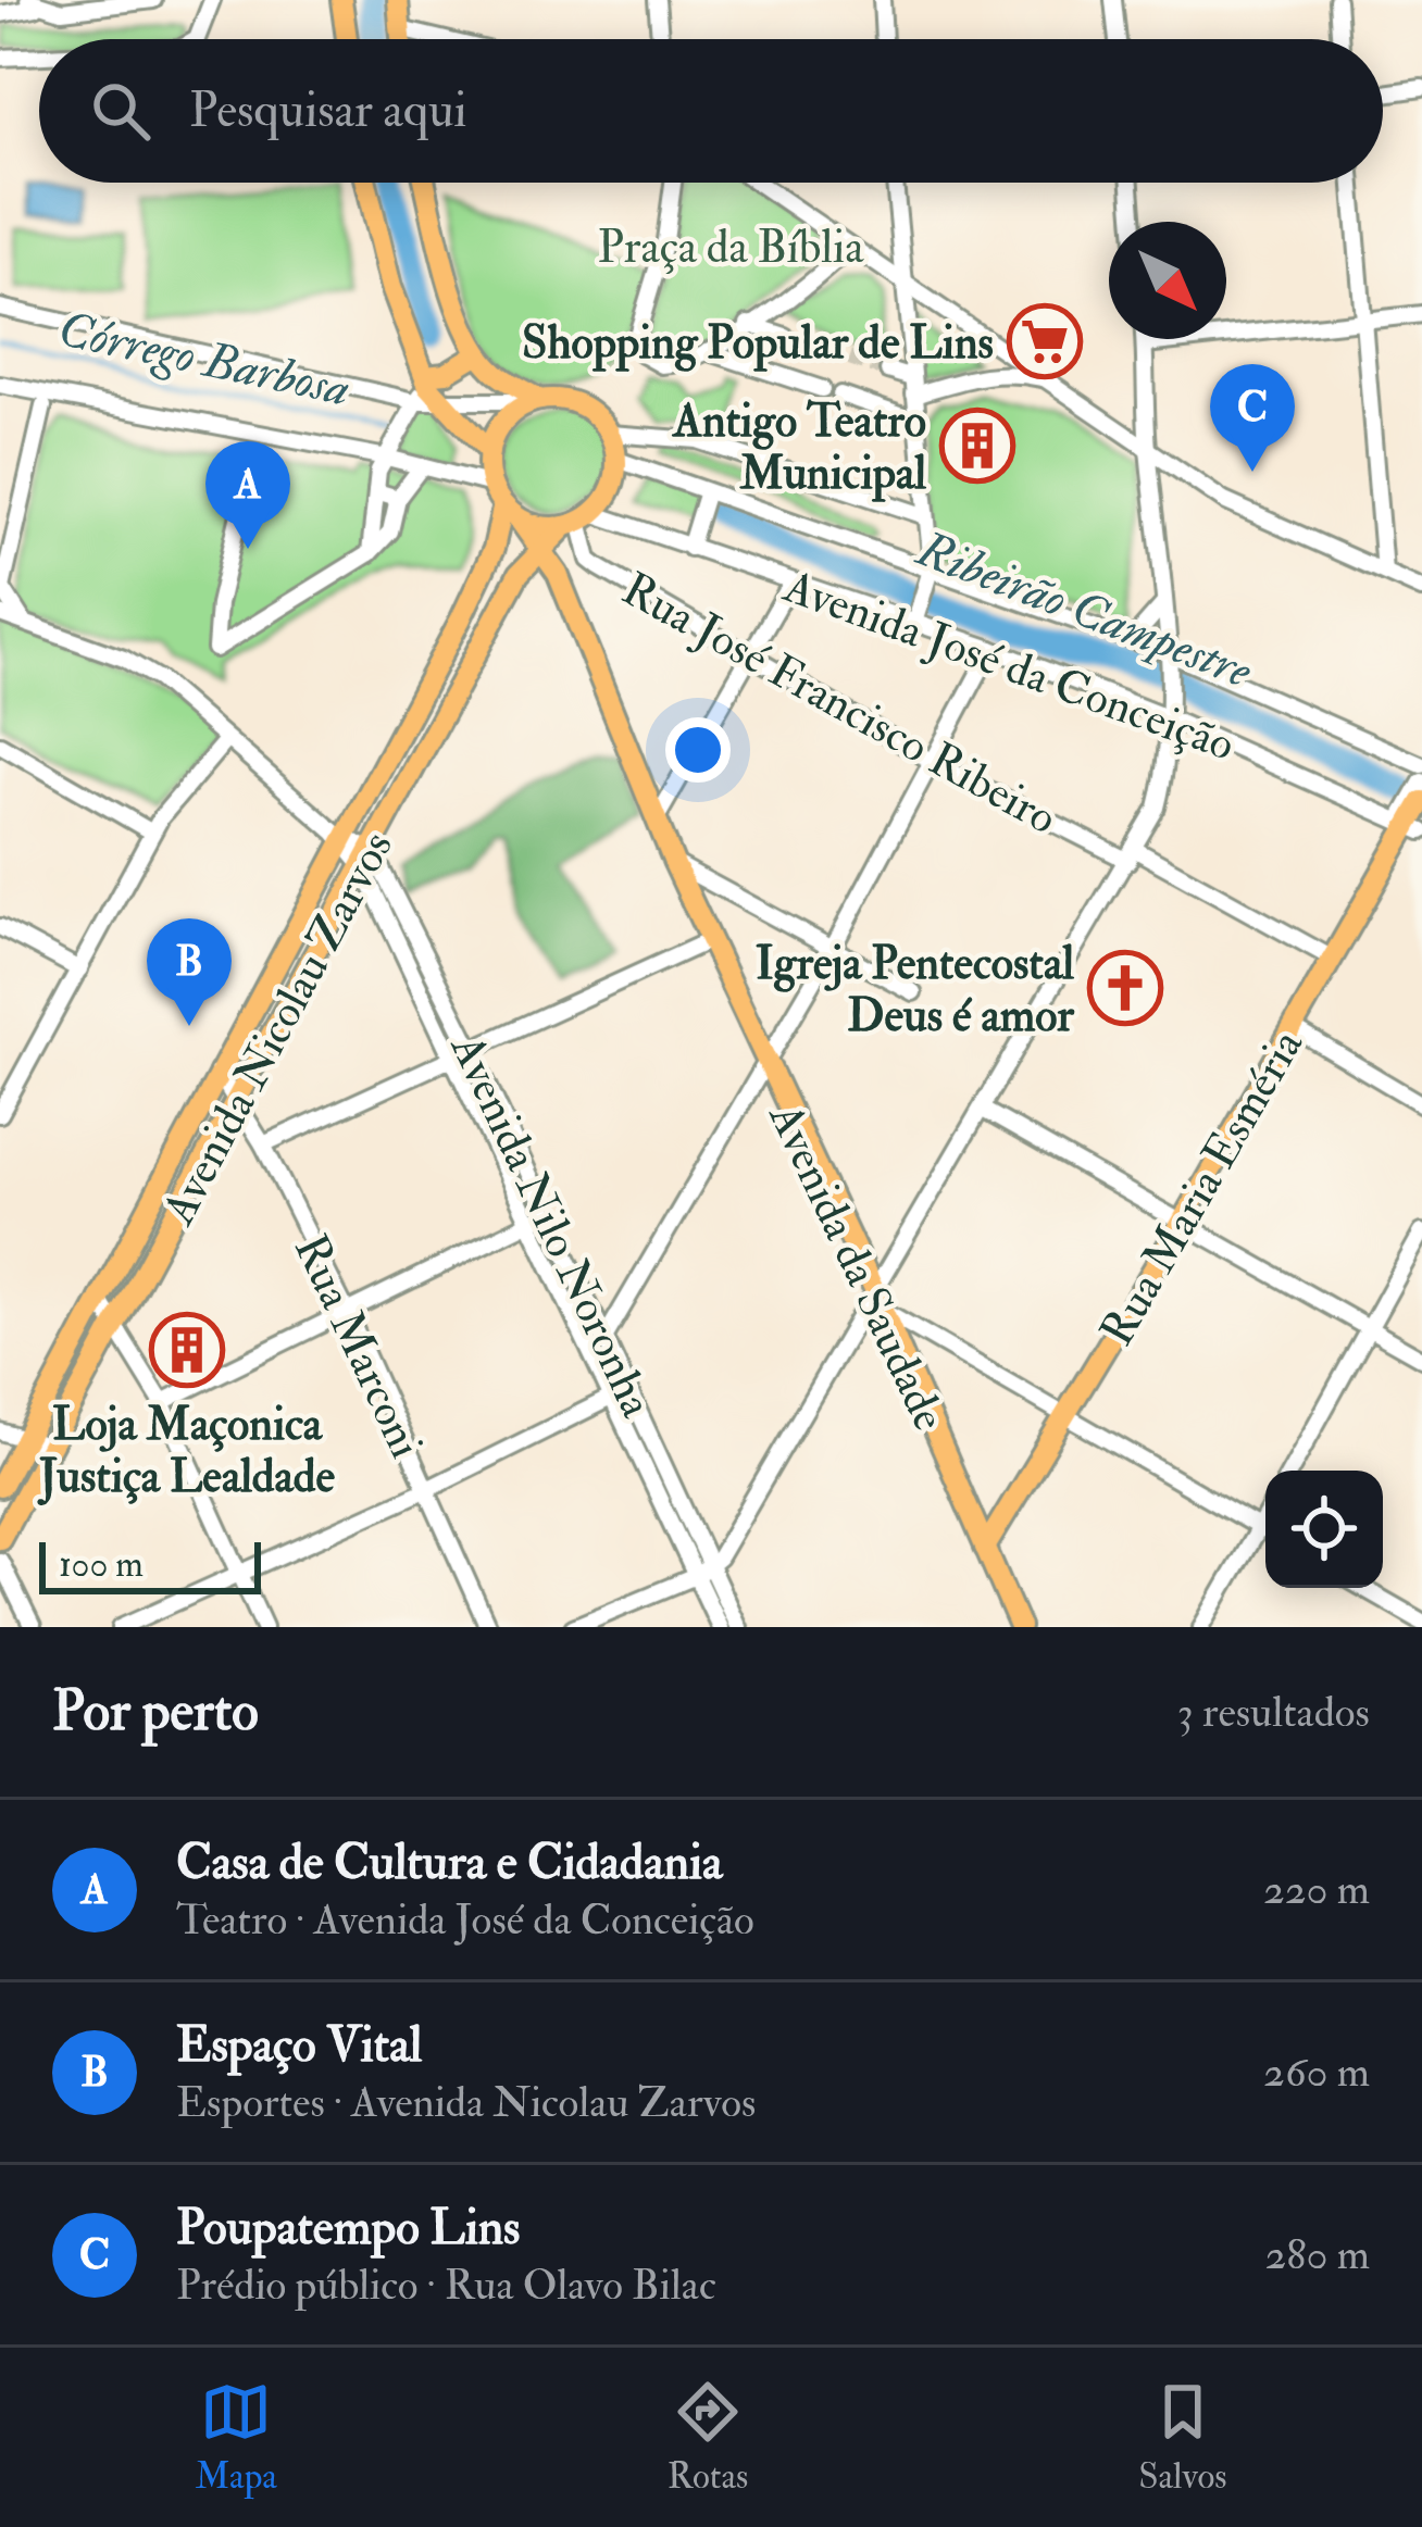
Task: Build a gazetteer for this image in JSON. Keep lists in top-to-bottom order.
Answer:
{
  "streets": {
    "main road": ["Avenida Nicolau Zarvos", "Rua Maria Esméria", "Avenida da Saudade"],
    "street": [
      "Avenida José da Conceição",
      "Rua José Francisco Ribeiro",
      "Avenida Nilo Noronha",
      "Rua Marconi"
    ]
  },
  "crossings": [
    ["Avenida José da Conceição", "Rua José Francisco Ribeiro"],
    ["Avenida José da Conceição", "Avenida Nicolau Zarvos"],
    ["Avenida José da Conceição", "Rua Maria Esméria"],
    ["Avenida José da Conceição", "Avenida da Saudade"],
    ["Rua José Francisco Ribeiro", "Avenida Nicolau Zarvos"],
    ["Rua José Francisco Ribeiro", "Rua Maria Esméria"],
    ["Rua José Francisco Ribeiro", "Avenida da Saudade"],
    ["Avenida Nicolau Zarvos", "Avenida Nilo Noronha"],
    ["Avenida Nicolau Zarvos", "Avenida da Saudade"],
    ["Avenida Nicolau Zarvos", "Rua Marconi"],
    ["Rua Maria Esméria", "Avenida da Saudade"]
  ],
  "water": ["Córrego Barbosa", "Ribeirão Campestre"],
  "parks": ["Praça da Bíblia"],
  "places": {
    "supermarket": ["Shopping Popular de Lins"],
    "building": ["Antigo Teatro Municipal", "Loja Maçonica Justiça Lealdade"],
    "church": ["Igreja Pentecostal Deus é amor"]
  },
  "scale_bar": "100 m",
  "north": "bottom right",
  "page": {
    "search": "Pesquisar aqui",
    "pins": ["C", "A", "B"],
    "scale": "100 m",
    "heading": ["Por perto", "3 resultados"],
    "list": [
      {
        "mark": "A",
        "name": "Casa de Cultura e Cidadania",
        "note": "Teatro · Avenida José da Conceição",
        "value": "220 m"
      },
      {
        "mark": "B",
        "name": "Espaço Vital",
        "note": "Esportes · Avenida Nicolau Zarvos",
        "value": "260 m"
      },
      {
        "mark": "C",
        "name": "Poupatempo Lins",
        "note": "Prédio público · Rua Olavo Bilac",
        "value": "280 m"
      }
    ],
    "nav": ["Mapa", "Rotas", "Salvos"]
  }
}
